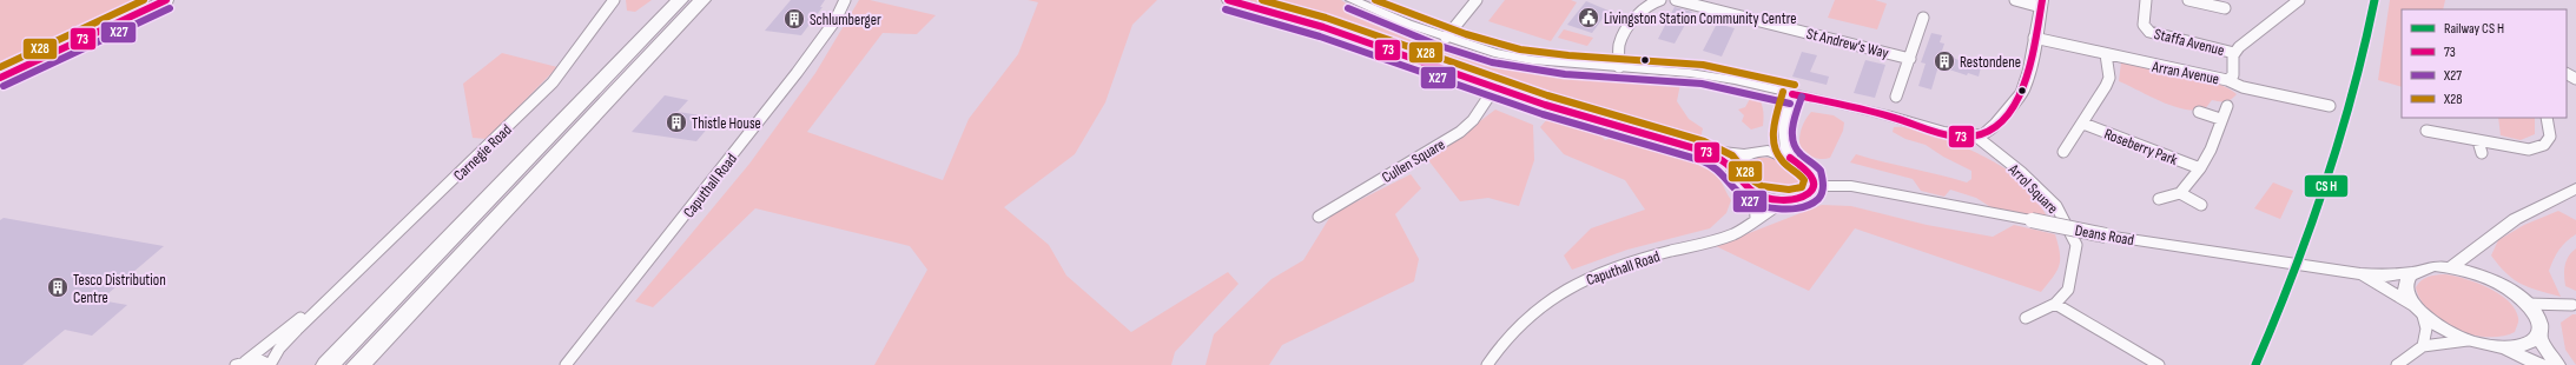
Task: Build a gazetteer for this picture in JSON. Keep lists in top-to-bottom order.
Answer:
{
  "streets": {
    "street": [
      "Staffa Avenue",
      "St Andrew's Way",
      "Arran Avenue",
      "Roseberry Park",
      "Carnegie Road",
      "Cullen Square",
      "Caputhall Road",
      "Arrol Square",
      "Deans Road"
    ]
  },
  "crossings": [
    ["Staffa Avenue", "Arran Avenue"],
    ["Arran Avenue", "Roseberry Park"],
    ["Caputhall Road", "Deans Road"]
  ],
  "places": {
    "public building": ["Livingston Station Community Centre"],
    "building": [
      "Schlumberger",
      "Restondene",
      "Thistle House",
      "Tesco Distribution Centre"
    ]
  },
  "lines": ["transit line 73", "transit line X28", "transit line X27"],
  "legend": [
    "Railway CS H",
    "73",
    "X27",
    "X28"
  ]
}
